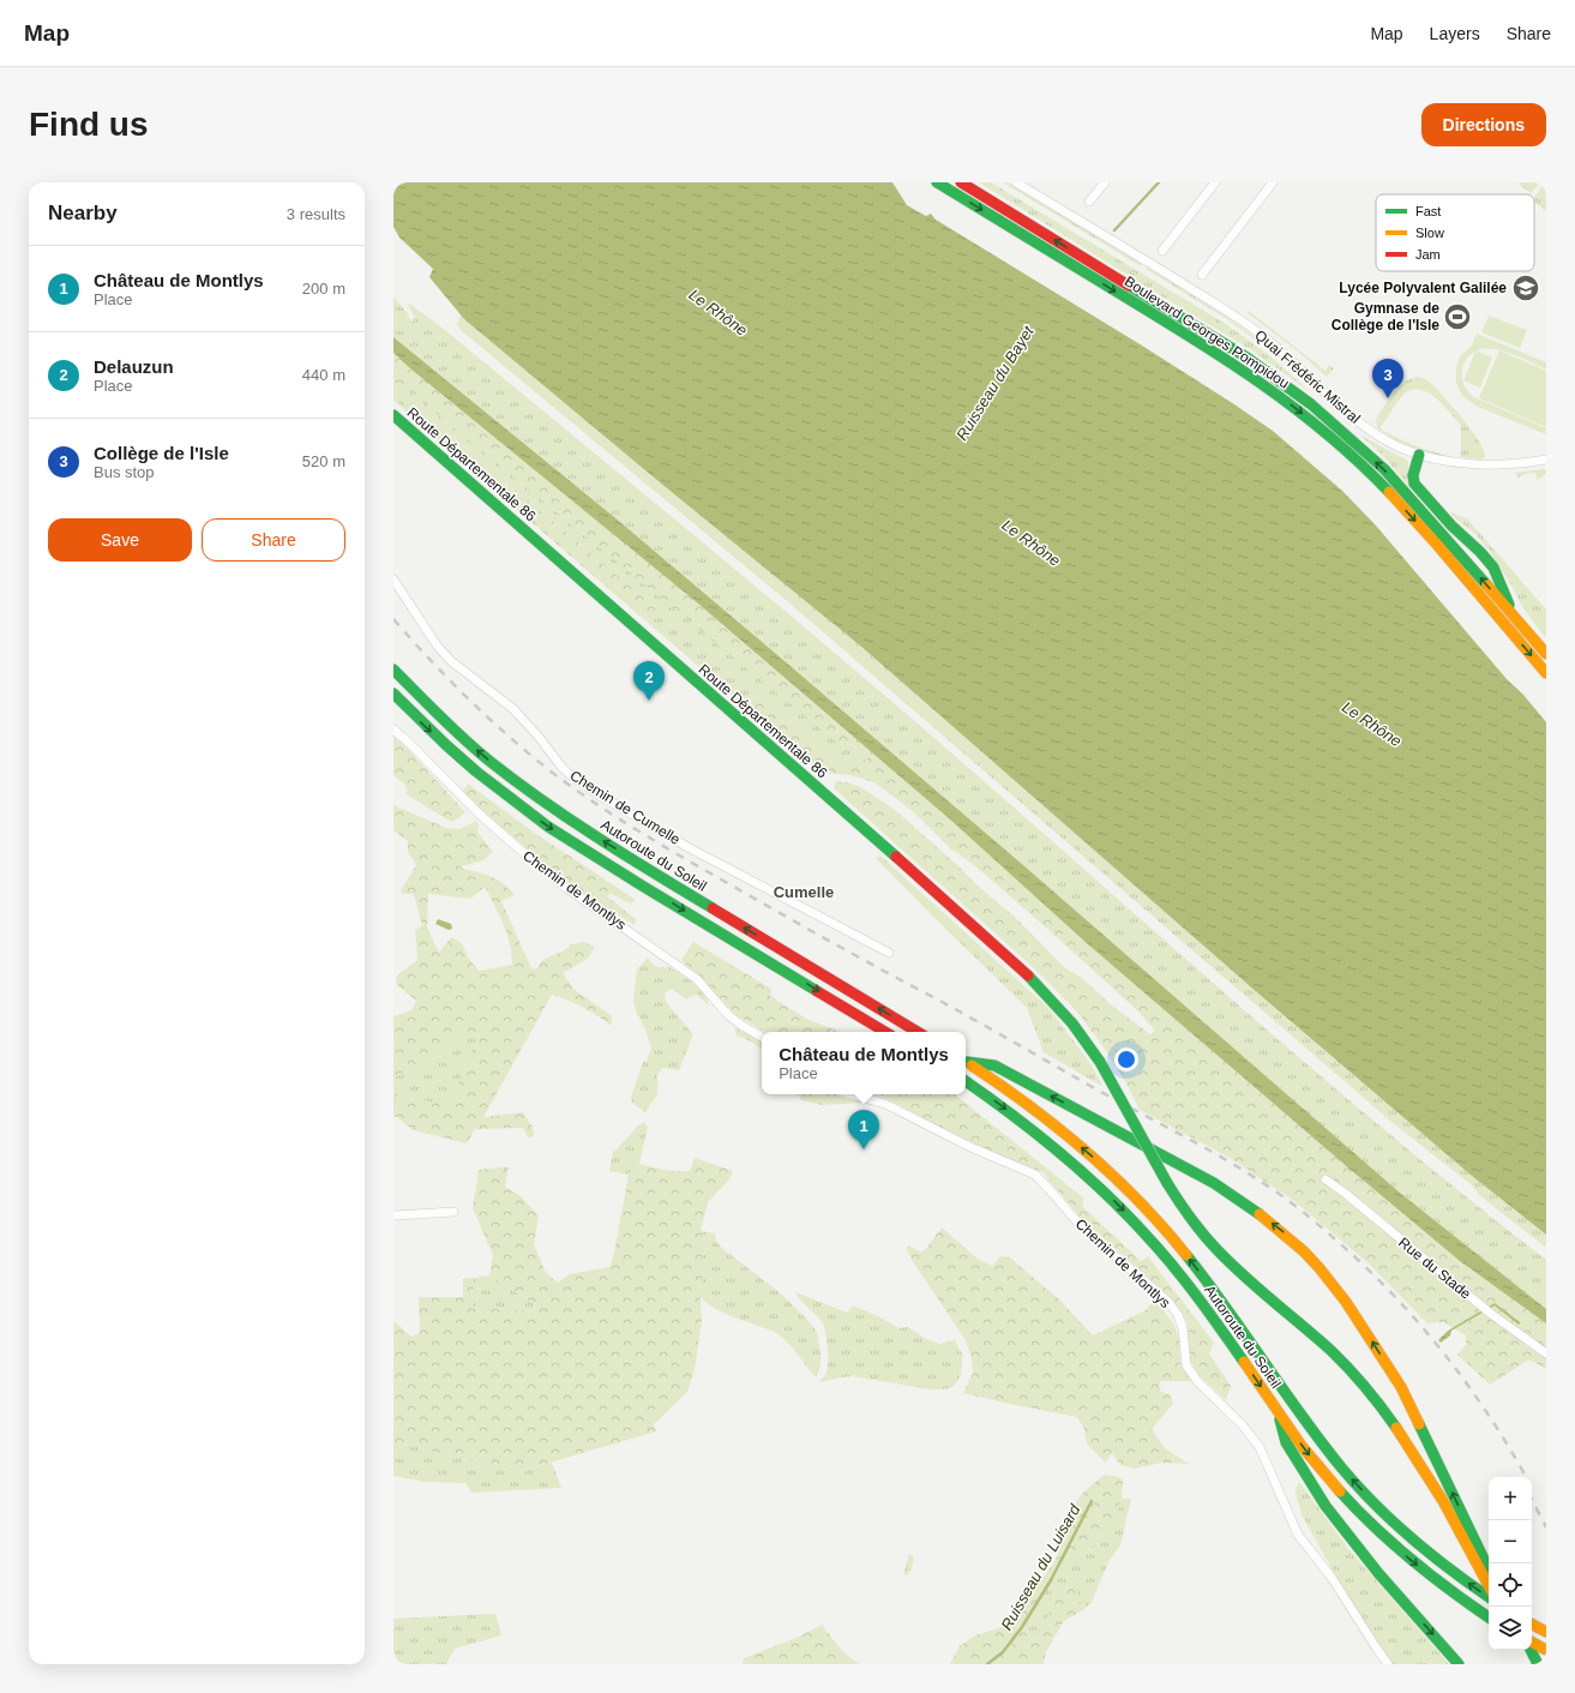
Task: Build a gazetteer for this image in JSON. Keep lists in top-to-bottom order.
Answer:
{
  "streets": {
    "main road": ["Boulevard Georges Pompidou", "Route Départementale 86", "Autoroute du Soleil"],
    "street": [
      "Quai Frédéric Mistral",
      "Chemin de Cumelle",
      "Chemin de Montlys",
      "Rue du Stade"
    ]
  },
  "districts": ["Cumelle"],
  "water": ["Le Rhône", "Ruisseau du Bayet", "Ruisseau du Luisard"],
  "places": {
    "school or university": ["Lycée Polyvalent Galilée"],
    "sports": ["Gymnase de Collège de l'Isle"]
  },
  "legend": ["Fast", "Slow", "Jam"],
  "page": {
    "header": "Map",
    "nav": ["Map", "Layers", "Share"],
    "buttons": [
      "Directions",
      ["Save", "Share"]
    ],
    "title": "Find us",
    "heading": ["Nearby", "3 results"],
    "list": [
      {
        "mark": "1",
        "name": "Château de Montlys",
        "note": "Place",
        "value": "200 m"
      },
      {
        "mark": "2",
        "name": "Delauzun",
        "note": "Place",
        "value": "440 m"
      },
      {
        "mark": "3",
        "name": "Collège de l'Isle",
        "note": "Bus stop",
        "value": "520 m"
      }
    ],
    "pins": ["3", "2", "1"],
    "popup": ["Château de Montlys", "Place"],
    "map_buttons": ["+", "−"]
  }
}
